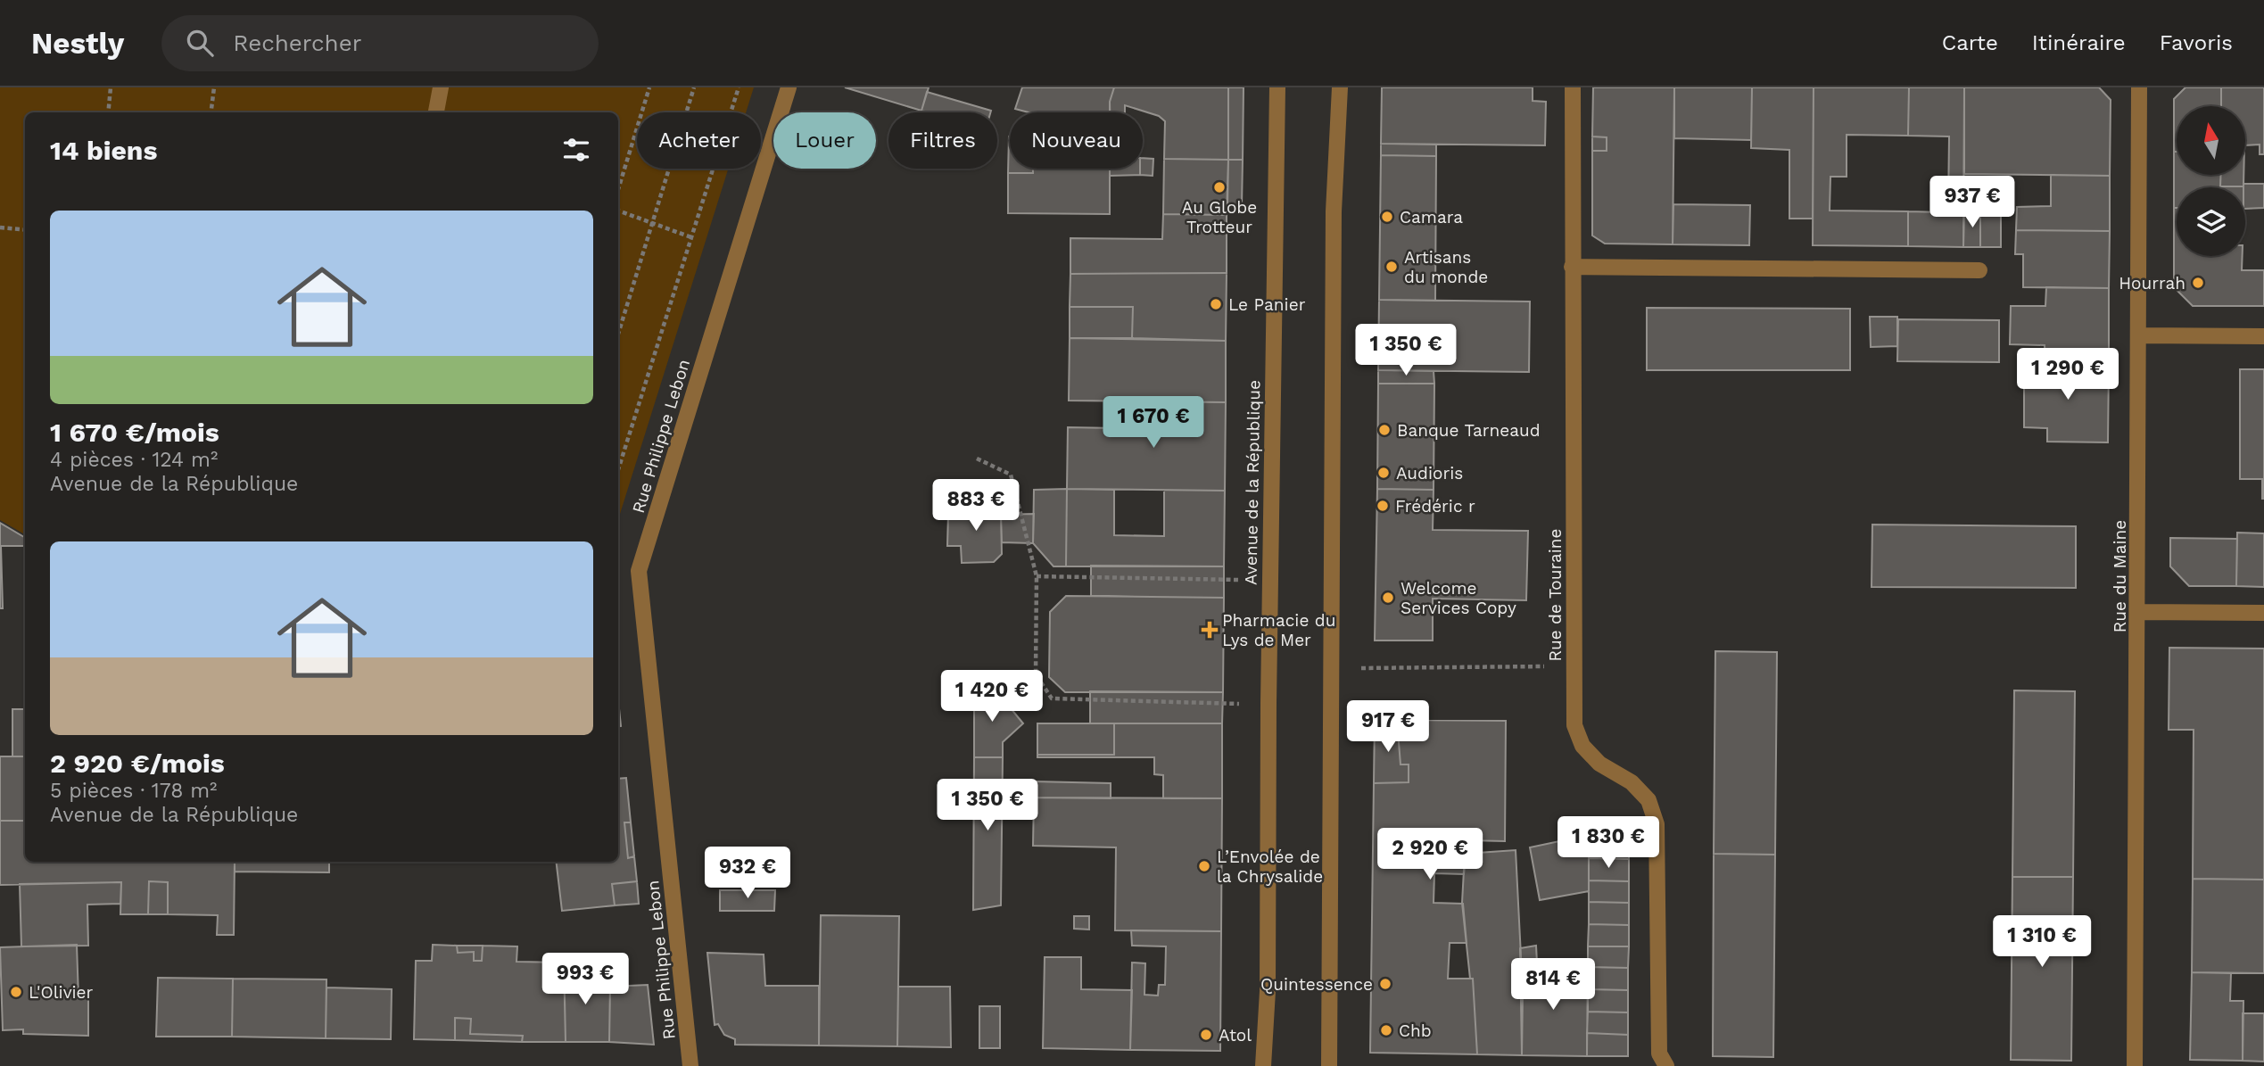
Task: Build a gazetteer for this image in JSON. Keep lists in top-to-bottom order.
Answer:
{
  "streets": {
    "street": [
      "Rue Philippe Lebon",
      "Avenue de la République",
      "Rue du Maine",
      "Rue de Touraine"
    ]
  },
  "places": {
    "other": [
      "Au Globe Trotteur",
      "Camara",
      "Artisans du monde",
      "Hourrah",
      "Le Panier",
      "Banque Tarneaud",
      "Audioris",
      "Frédéric r",
      "Welcome Services Copy",
      "L’Envolée de la Chrysalide",
      "Quintessence",
      "L'Olivier",
      "Chb",
      "Atol"
    ],
    "health": ["Pharmacie du Lys de Mer"]
  },
  "north": "top",
  "page": {
    "header": "Nestly",
    "search": "Rechercher",
    "nav": ["Carte", "Itinéraire", "Favoris"],
    "chip": [
      "Acheter",
      "Louer",
      "Filtres",
      "Nouveau"
    ],
    "heading": "14 biens",
    "price": [
      "937 €",
      "1 350 €",
      "1 290 €",
      "1 670 €",
      "883 €",
      "1 420 €",
      "917 €",
      "1 350 €",
      "1 830 €",
      "2 920 €",
      "932 €",
      "1 310 €",
      "993 €",
      "814 €"
    ],
    "list": [
      {
        "name": "1 670 €/mois",
        "note": "4 pièces · 124 m² · Avenue de la République"
      },
      {
        "name": "2 920 €/mois",
        "note": "5 pièces · 178 m² · Avenue de la République"
      }
    ]
  }
}
